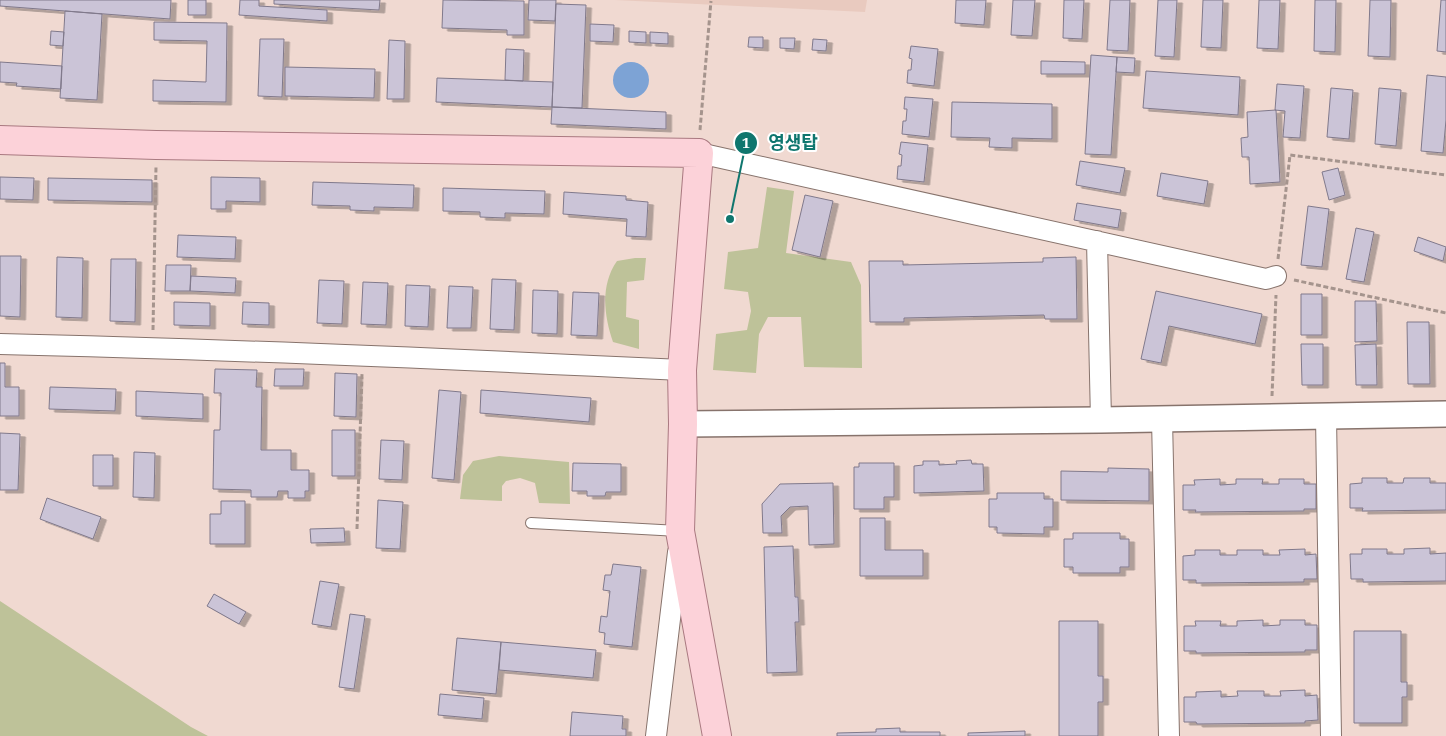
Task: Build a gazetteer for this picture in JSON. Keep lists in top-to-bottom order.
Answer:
{
  "places": ["영생탑"]
}
